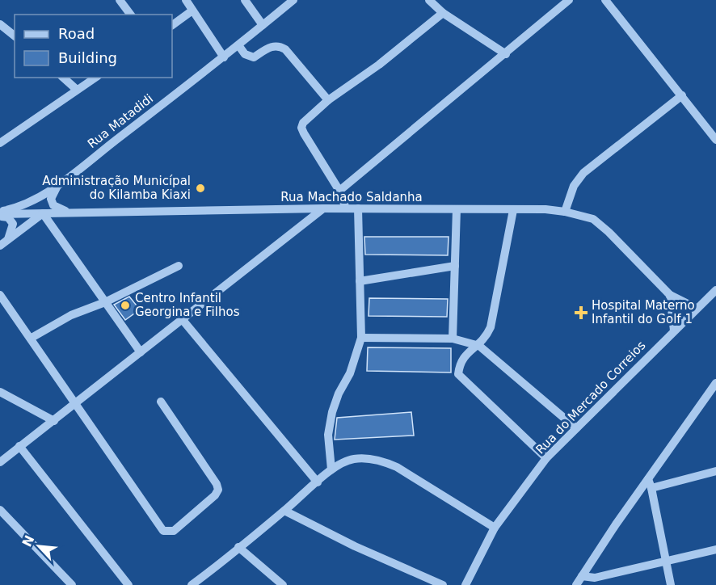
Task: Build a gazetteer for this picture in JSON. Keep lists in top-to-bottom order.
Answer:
{
  "streets": {
    "street": ["Rua Matadidi", "Rua Machado Saldanha", "Rua do Mercado Correios"]
  },
  "crossings": [
    ["Rua Matadidi", "Rua Machado Saldanha"],
    ["Rua Machado Saldanha", "Rua do Mercado Correios"]
  ],
  "places": {
    "other": ["Administração Municípal do Kilamba Kiaxi", "Centro Infantil Georgina e Filhos"],
    "health": ["Hospital Materno Infantil do Golf 1"]
  },
  "legend": ["Road", "Building"],
  "north": "top left"
}
